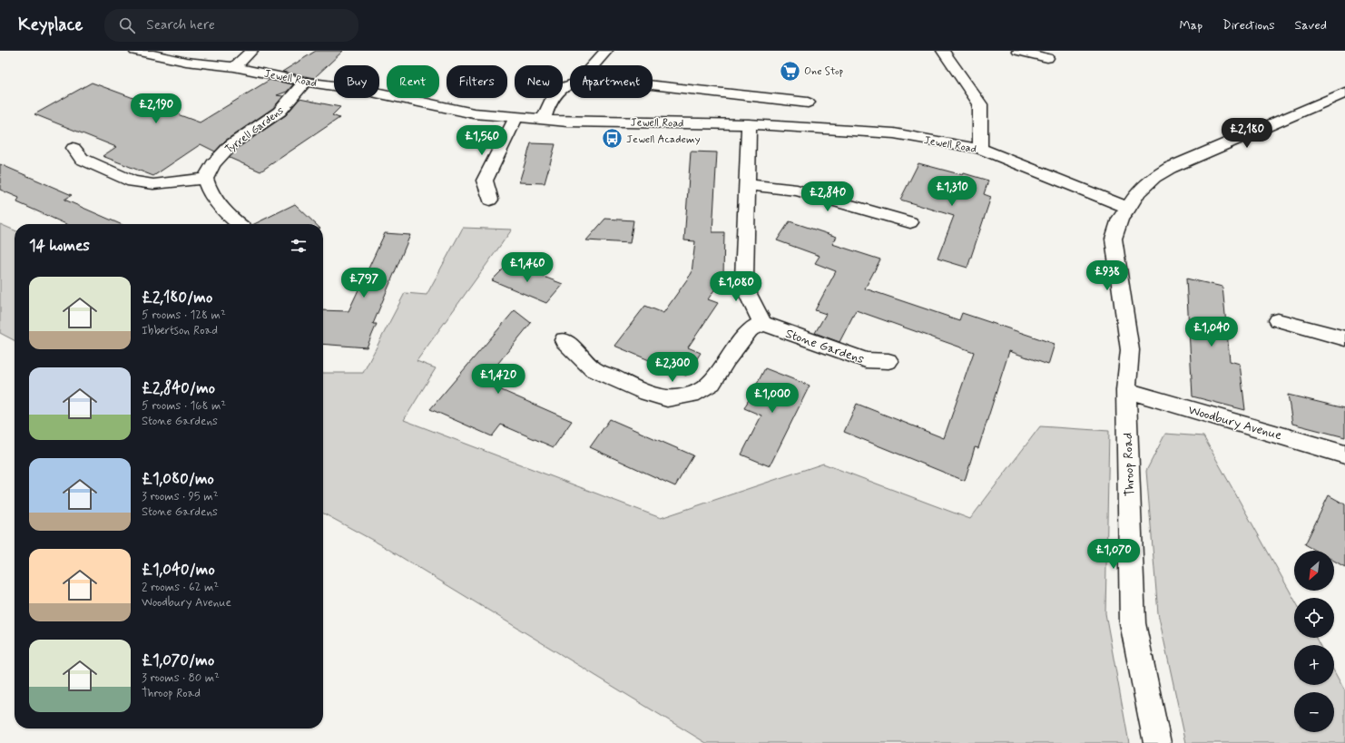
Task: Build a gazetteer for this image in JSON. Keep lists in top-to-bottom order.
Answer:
{
  "streets": {
    "street": [
      "Jewell Road",
      "Tyrrell Gardens",
      "Stone Gardens",
      "Woodbury Avenue",
      "Throop Road"
    ]
  },
  "crossings": [
    ["Jewell Road", "Tyrrell Gardens"],
    ["Jewell Road", "Throop Road"],
    ["Woodbury Avenue", "Throop Road"]
  ],
  "places": {
    "supermarket": ["One Stop"],
    "bus stop": ["Jewell Academy"]
  },
  "north": "bottom left",
  "page": {
    "header": "Keyplace",
    "search": "Search here",
    "nav": ["Map", "Directions", "Saved"],
    "chip": [
      "Buy",
      "Rent",
      "Filters",
      "New",
      "Apartment"
    ],
    "price": [
      "£2,190",
      "£2,180",
      "£1,560",
      "£1,310",
      "£2,840",
      "£1,460",
      "£938",
      "£797",
      "£1,080",
      "£1,040",
      "£2,300",
      "£1,420",
      "£1,000",
      "£1,070"
    ],
    "heading": "14 homes",
    "list": [
      {
        "name": "£2,180/mo",
        "note": "5 rooms · 128 m² · Ibbertson Road"
      },
      {
        "name": "£2,840/mo",
        "note": "5 rooms · 168 m² · Stone Gardens"
      },
      {
        "name": "£1,080/mo",
        "note": "3 rooms · 95 m² · Stone Gardens"
      },
      {
        "name": "£1,040/mo",
        "note": "2 rooms · 62 m² · Woodbury Avenue"
      },
      {
        "name": "£1,070/mo",
        "note": "3 rooms · 80 m² · Throop Road"
      }
    ],
    "map_buttons": ["+", "−"]
  }
}
